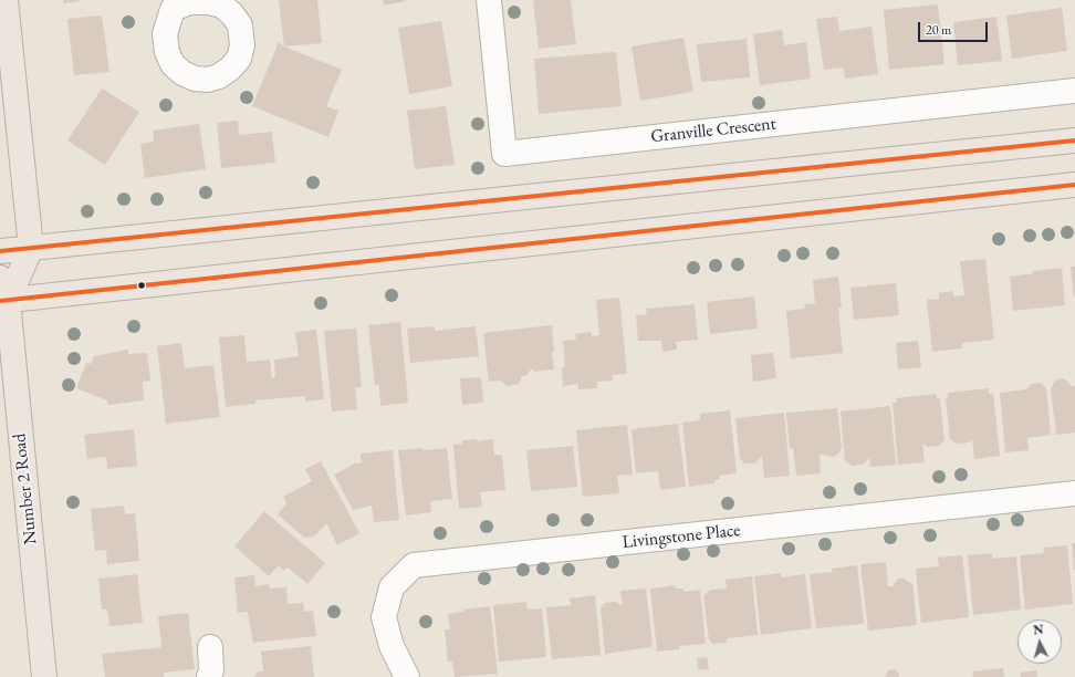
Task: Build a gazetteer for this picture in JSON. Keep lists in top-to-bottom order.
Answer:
{
  "streets": {
    "main road": ["Number 2 Road"],
    "street": ["Granville Crescent", "Livingstone Place"]
  },
  "scale_bar": "20 m",
  "north": "top"
}
